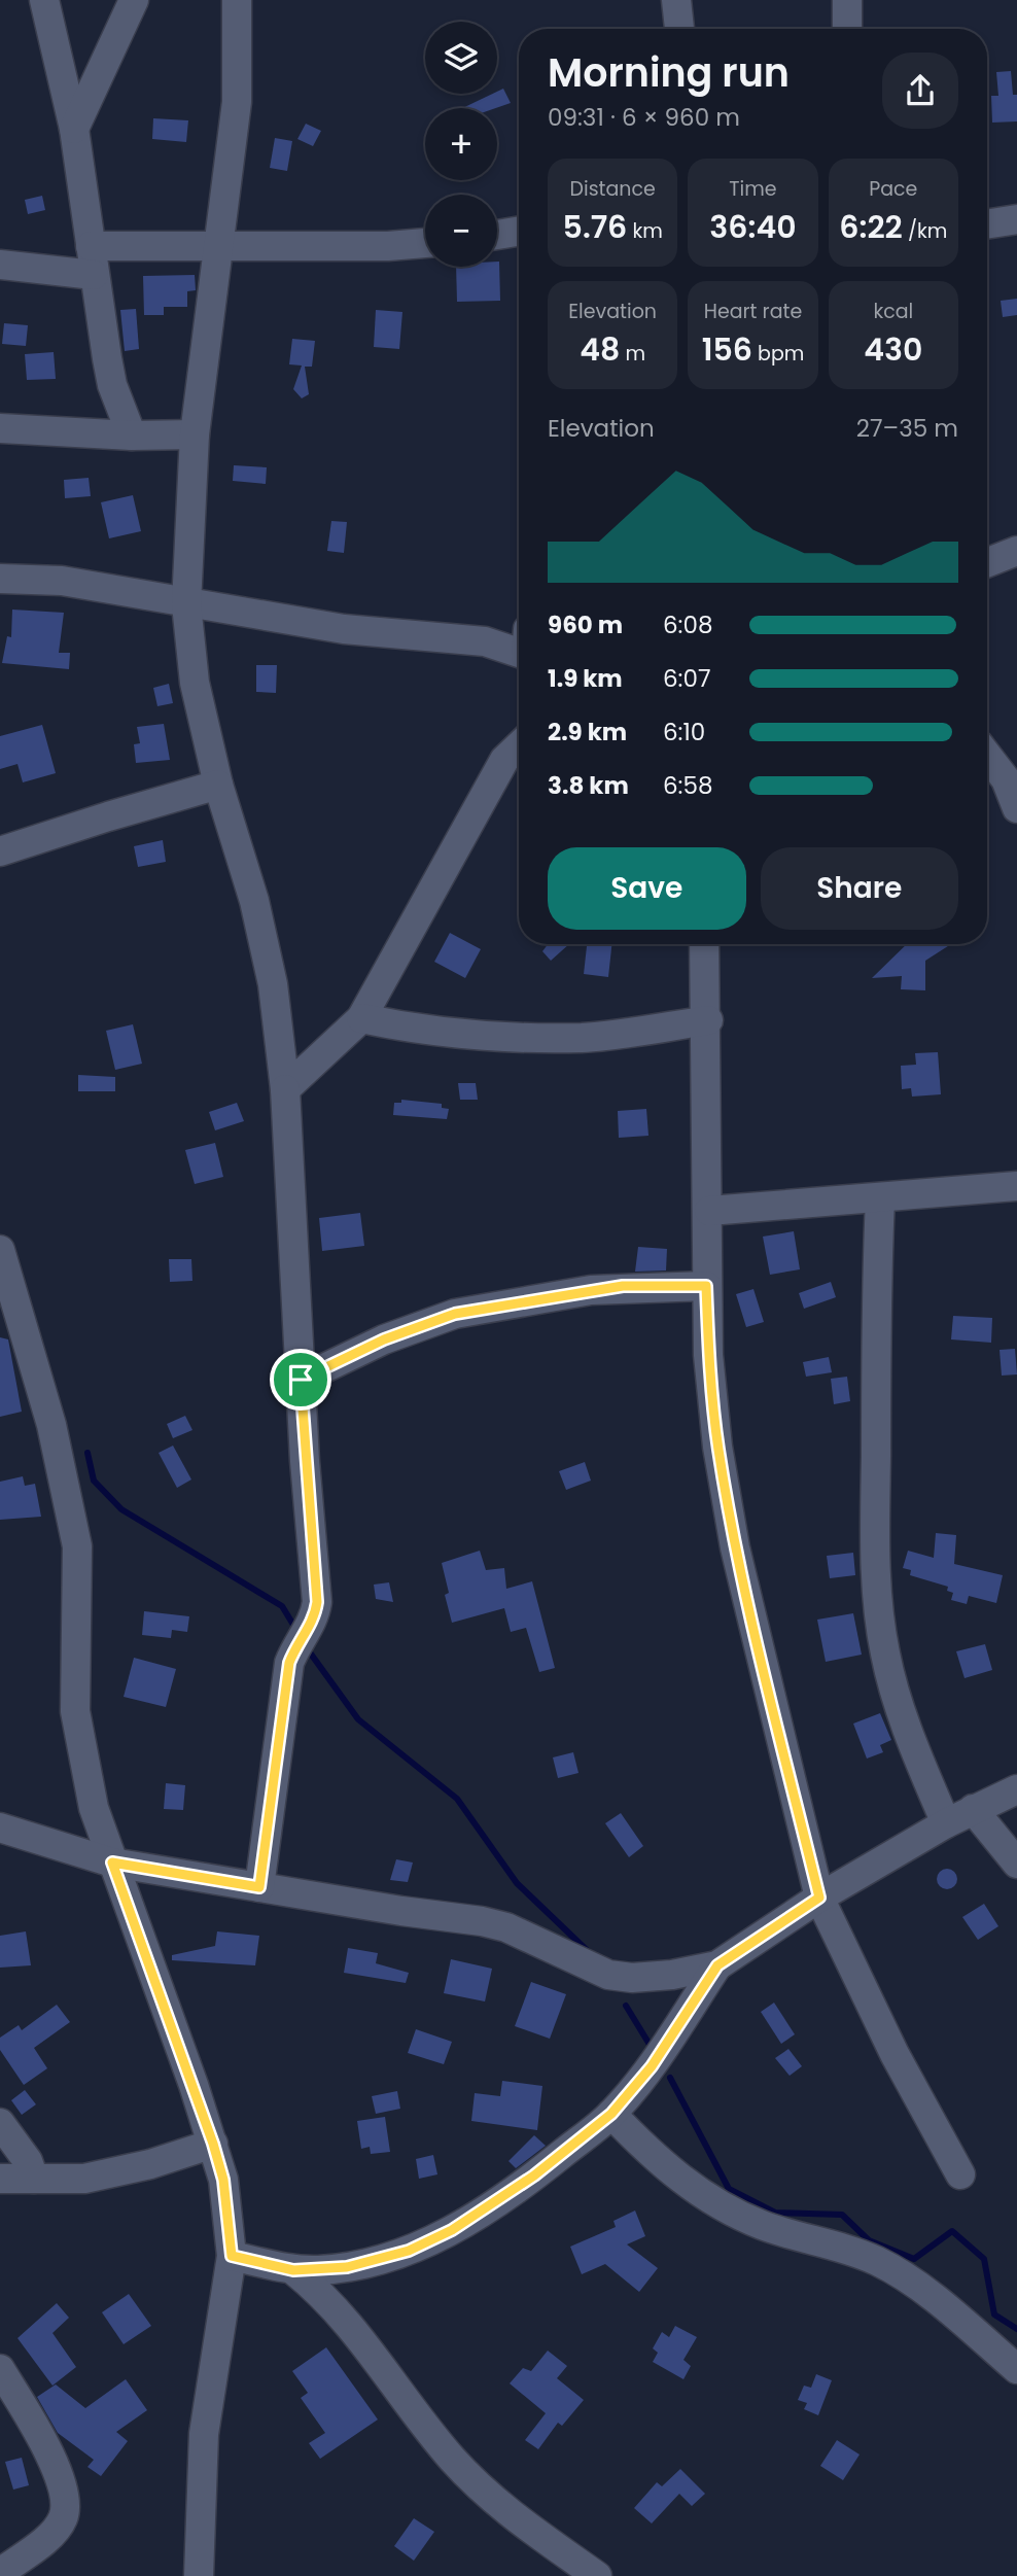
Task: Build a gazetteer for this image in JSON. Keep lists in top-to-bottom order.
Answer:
{
  "page": {
    "map_buttons": ["+", "−"],
    "heading": ["Morning run", "09:31 · 6 × 960 m"],
    "stats": [
      ["Distance", "5.76 km"],
      ["Time", "36:40"],
      ["Pace", "6:22 /km"],
      ["Elevation", "48 m"],
      ["Heart rate", "156 bpm"],
      ["kcal", "430"]
    ],
    "chart": ["Elevation", "27–35 m"],
    "list": [
      {
        "name": "960 m",
        "note": "6:08"
      },
      {
        "name": "1.9 km",
        "note": "6:07"
      },
      {
        "name": "2.9 km",
        "note": "6:10"
      },
      {
        "name": "3.8 km",
        "note": "6:58"
      }
    ],
    "buttons": ["Save", "Share"]
  }
}
